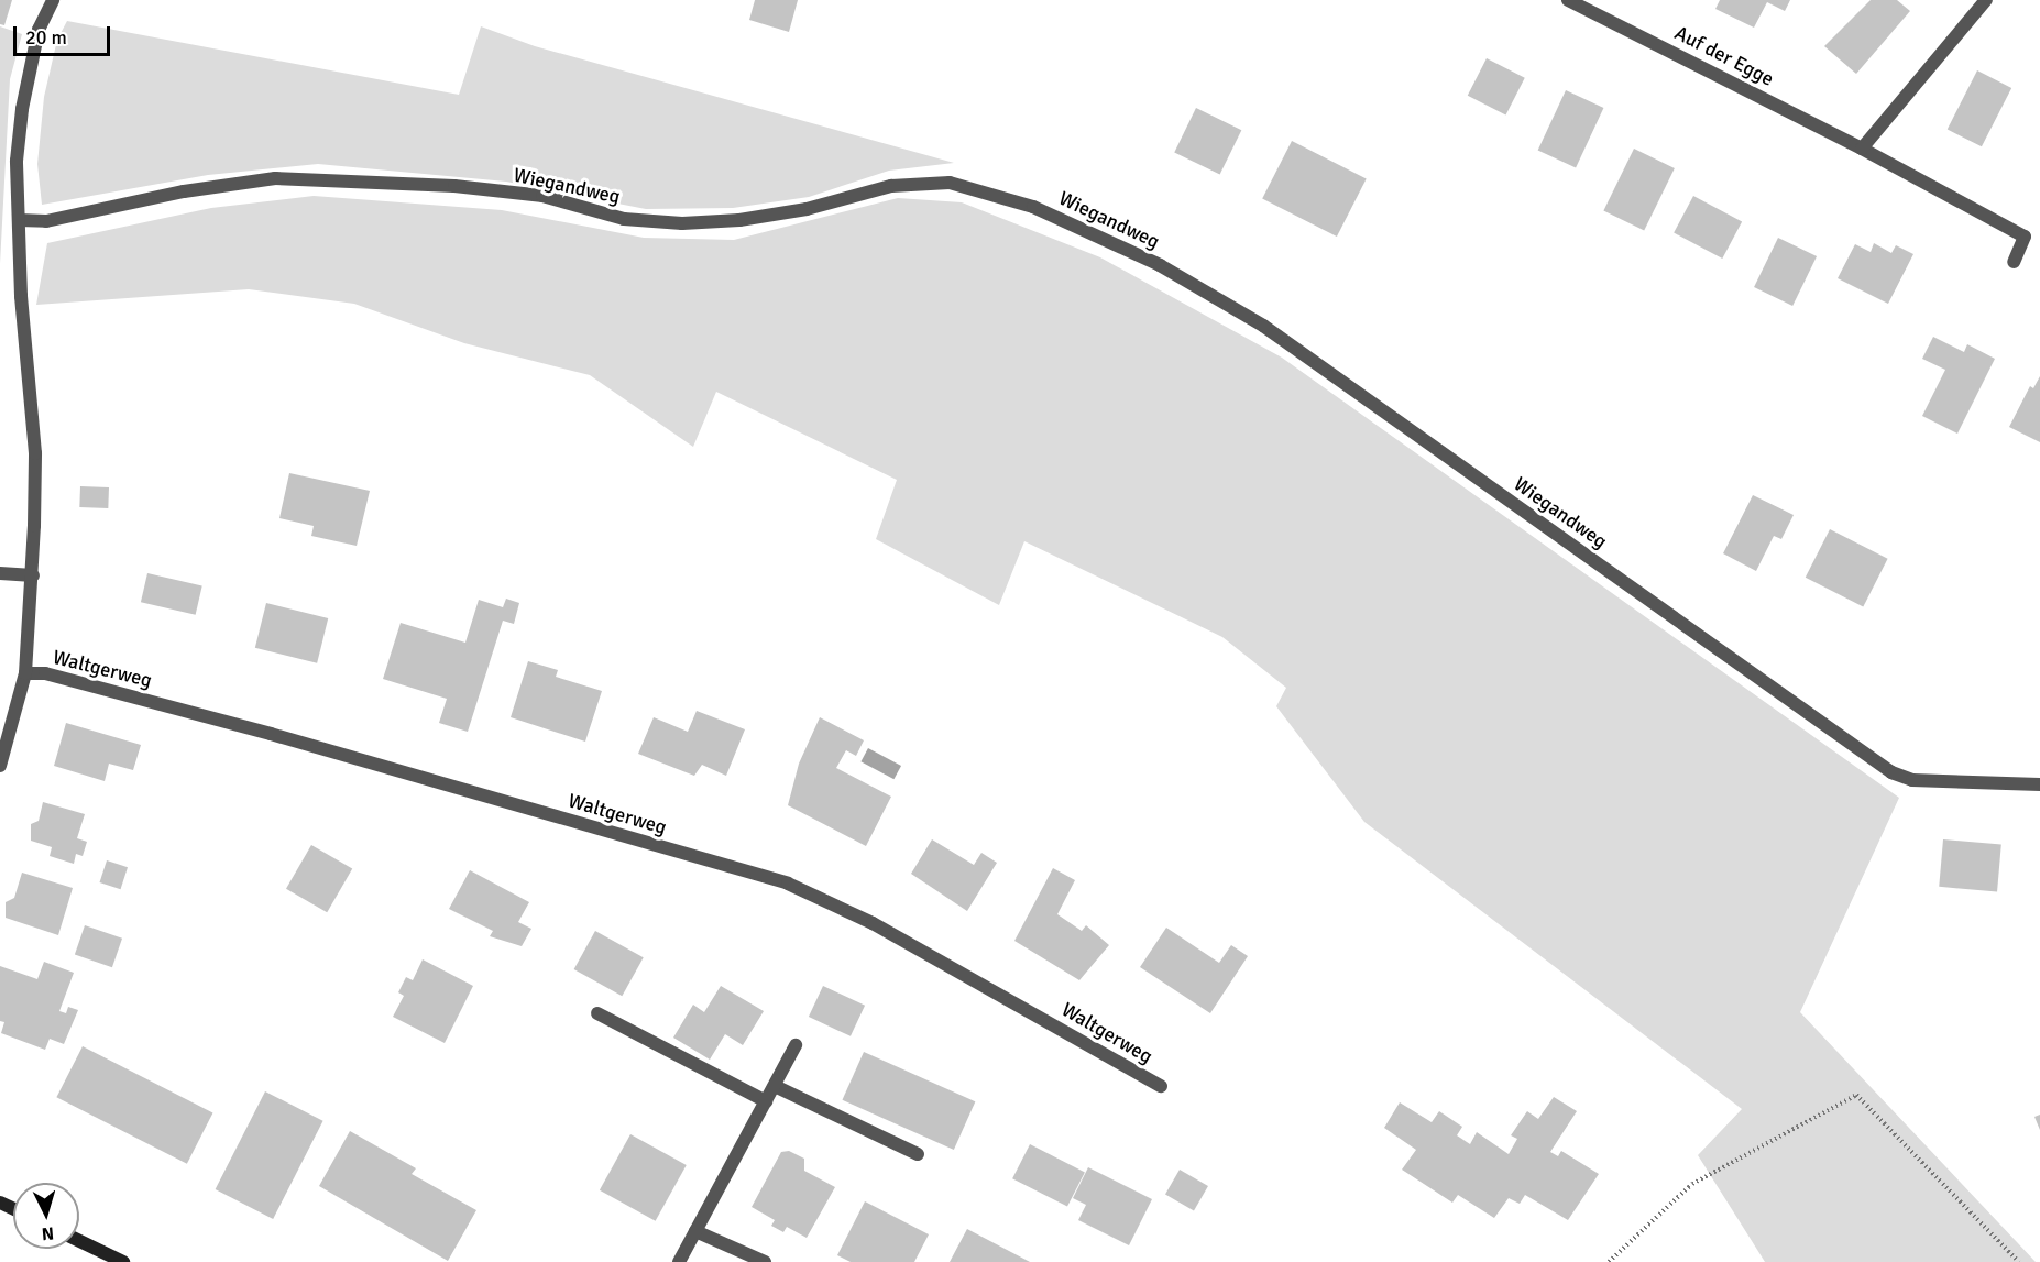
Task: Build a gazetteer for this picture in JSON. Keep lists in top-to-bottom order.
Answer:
{
  "streets": {
    "street": ["Auf der Egge", "Wiegandweg", "Waltgerweg"]
  },
  "scale_bar": "20 m",
  "north": "bottom"
}
